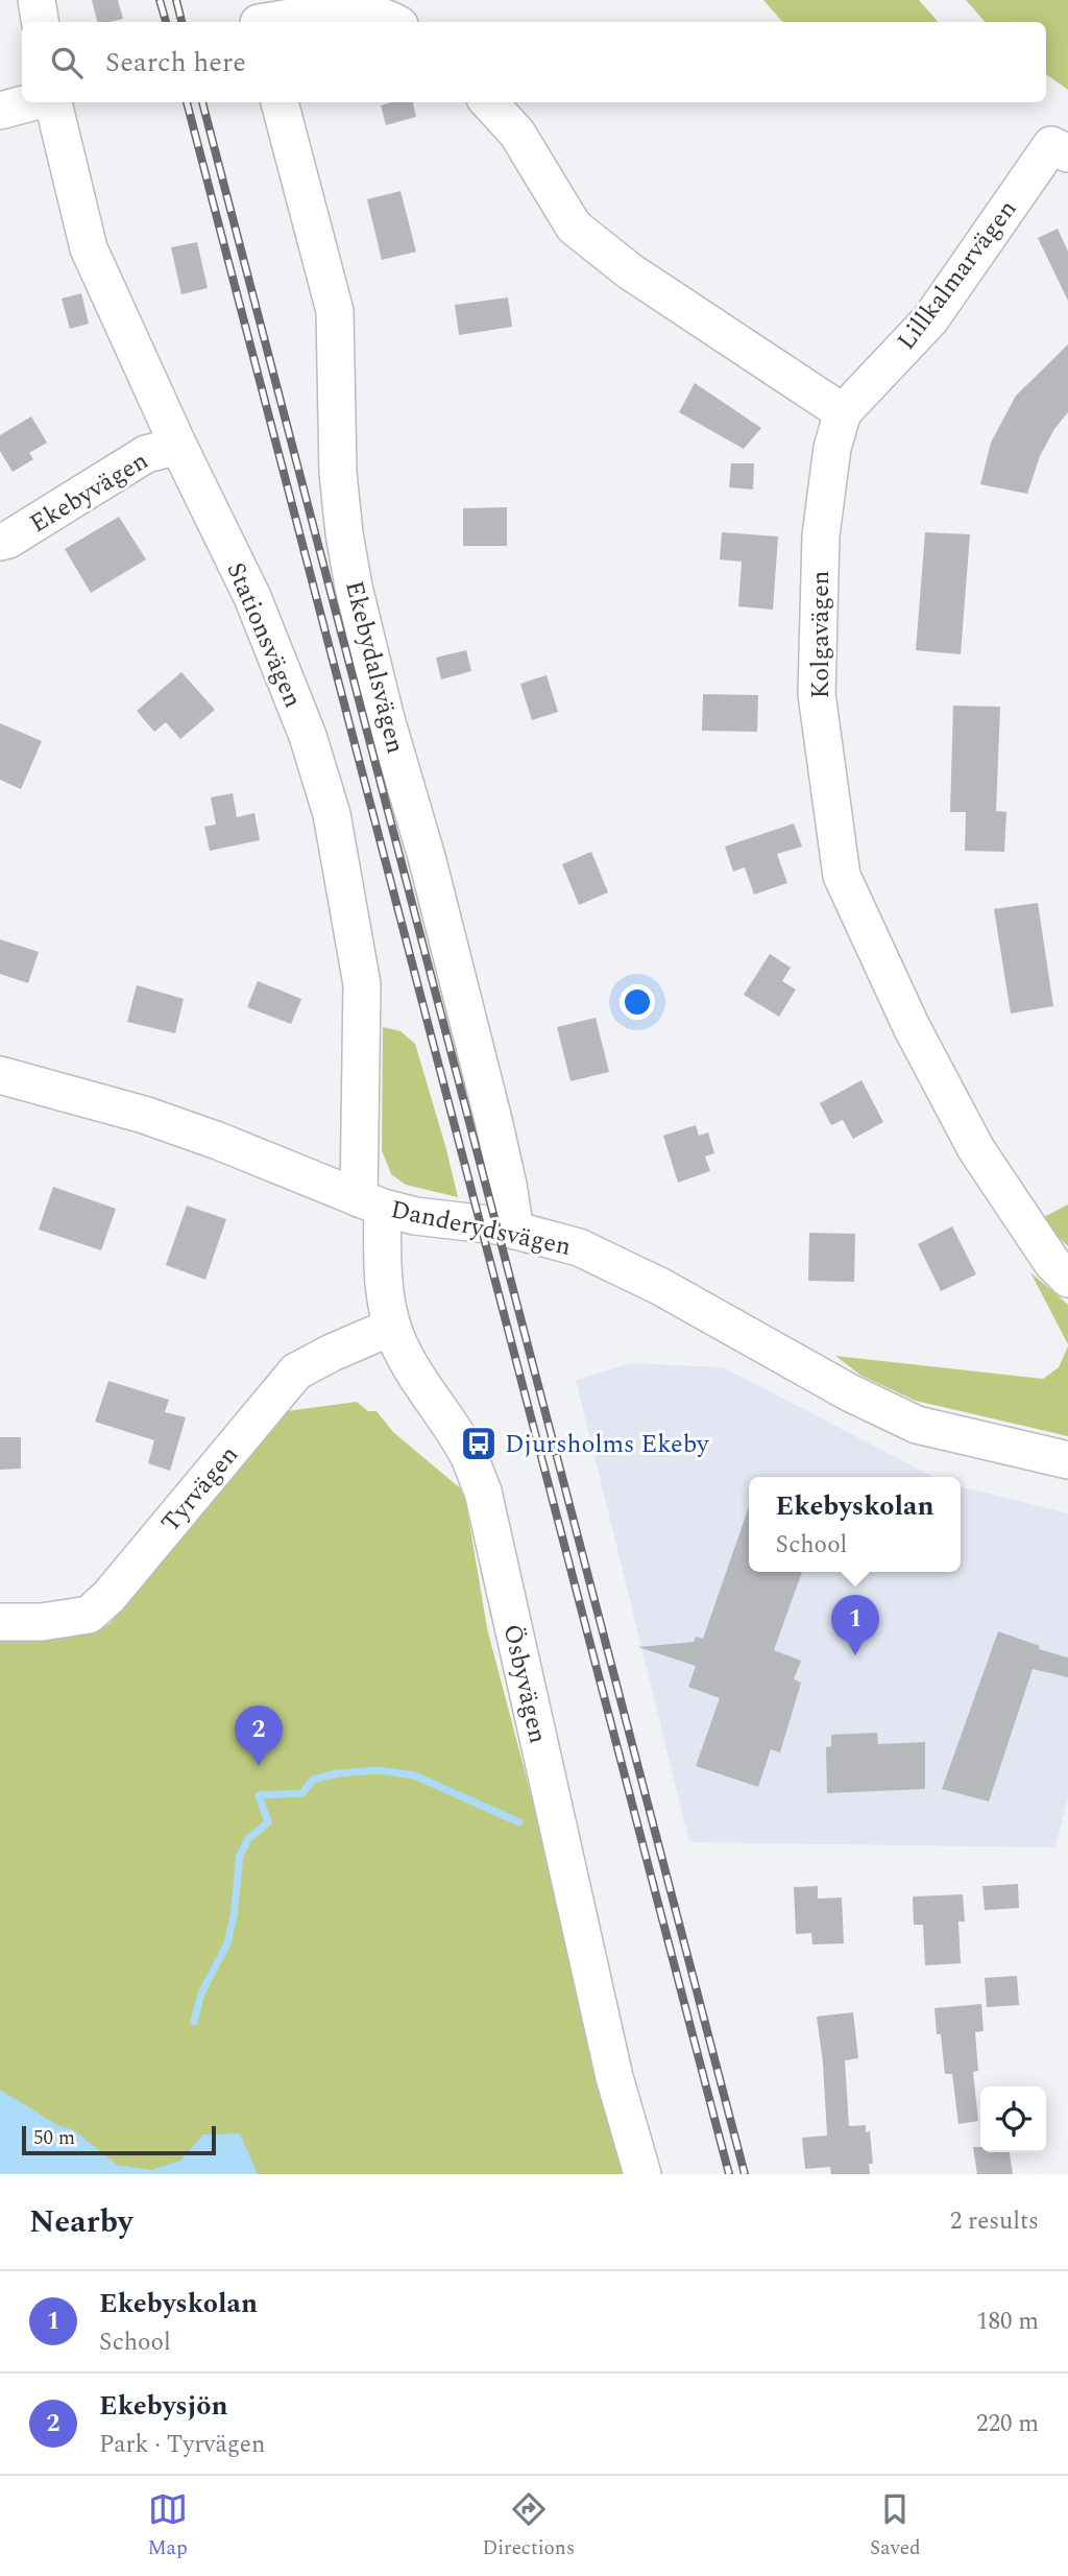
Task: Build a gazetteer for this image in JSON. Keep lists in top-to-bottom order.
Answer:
{
  "streets": {
    "street": [
      "Lillkalmarvägen",
      "Ekebyvägen",
      "Stationsvägen",
      "Kolgavägen",
      "Ekebydalsvägen",
      "Danderydsvägen",
      "Tyrvägen",
      "Ösbyvägen"
    ]
  },
  "crossings": [
    ["Lillkalmarvägen", "Kolgavägen"],
    ["Ekebyvägen", "Stationsvägen"],
    ["Stationsvägen", "Danderydsvägen"],
    ["Stationsvägen", "Ösbyvägen"],
    ["Ekebydalsvägen", "Danderydsvägen"],
    ["Danderydsvägen", "Ösbyvägen"],
    ["Tyrvägen", "Ösbyvägen"]
  ],
  "places": {
    "bus stop": ["Djursholms Ekeby"]
  },
  "scale_bar": "50 m",
  "page": {
    "search": "Search here",
    "popup": ["Ekebyskolan", "School"],
    "pins": ["1", "2"],
    "scale": "50 m",
    "heading": ["Nearby", "2 results"],
    "list": [
      {
        "mark": "1",
        "name": "Ekebyskolan",
        "note": "School",
        "value": "180 m"
      },
      {
        "mark": "2",
        "name": "Ekebysjön",
        "note": "Park · Tyrvägen",
        "value": "220 m"
      }
    ],
    "nav": ["Map", "Directions", "Saved"]
  }
}
